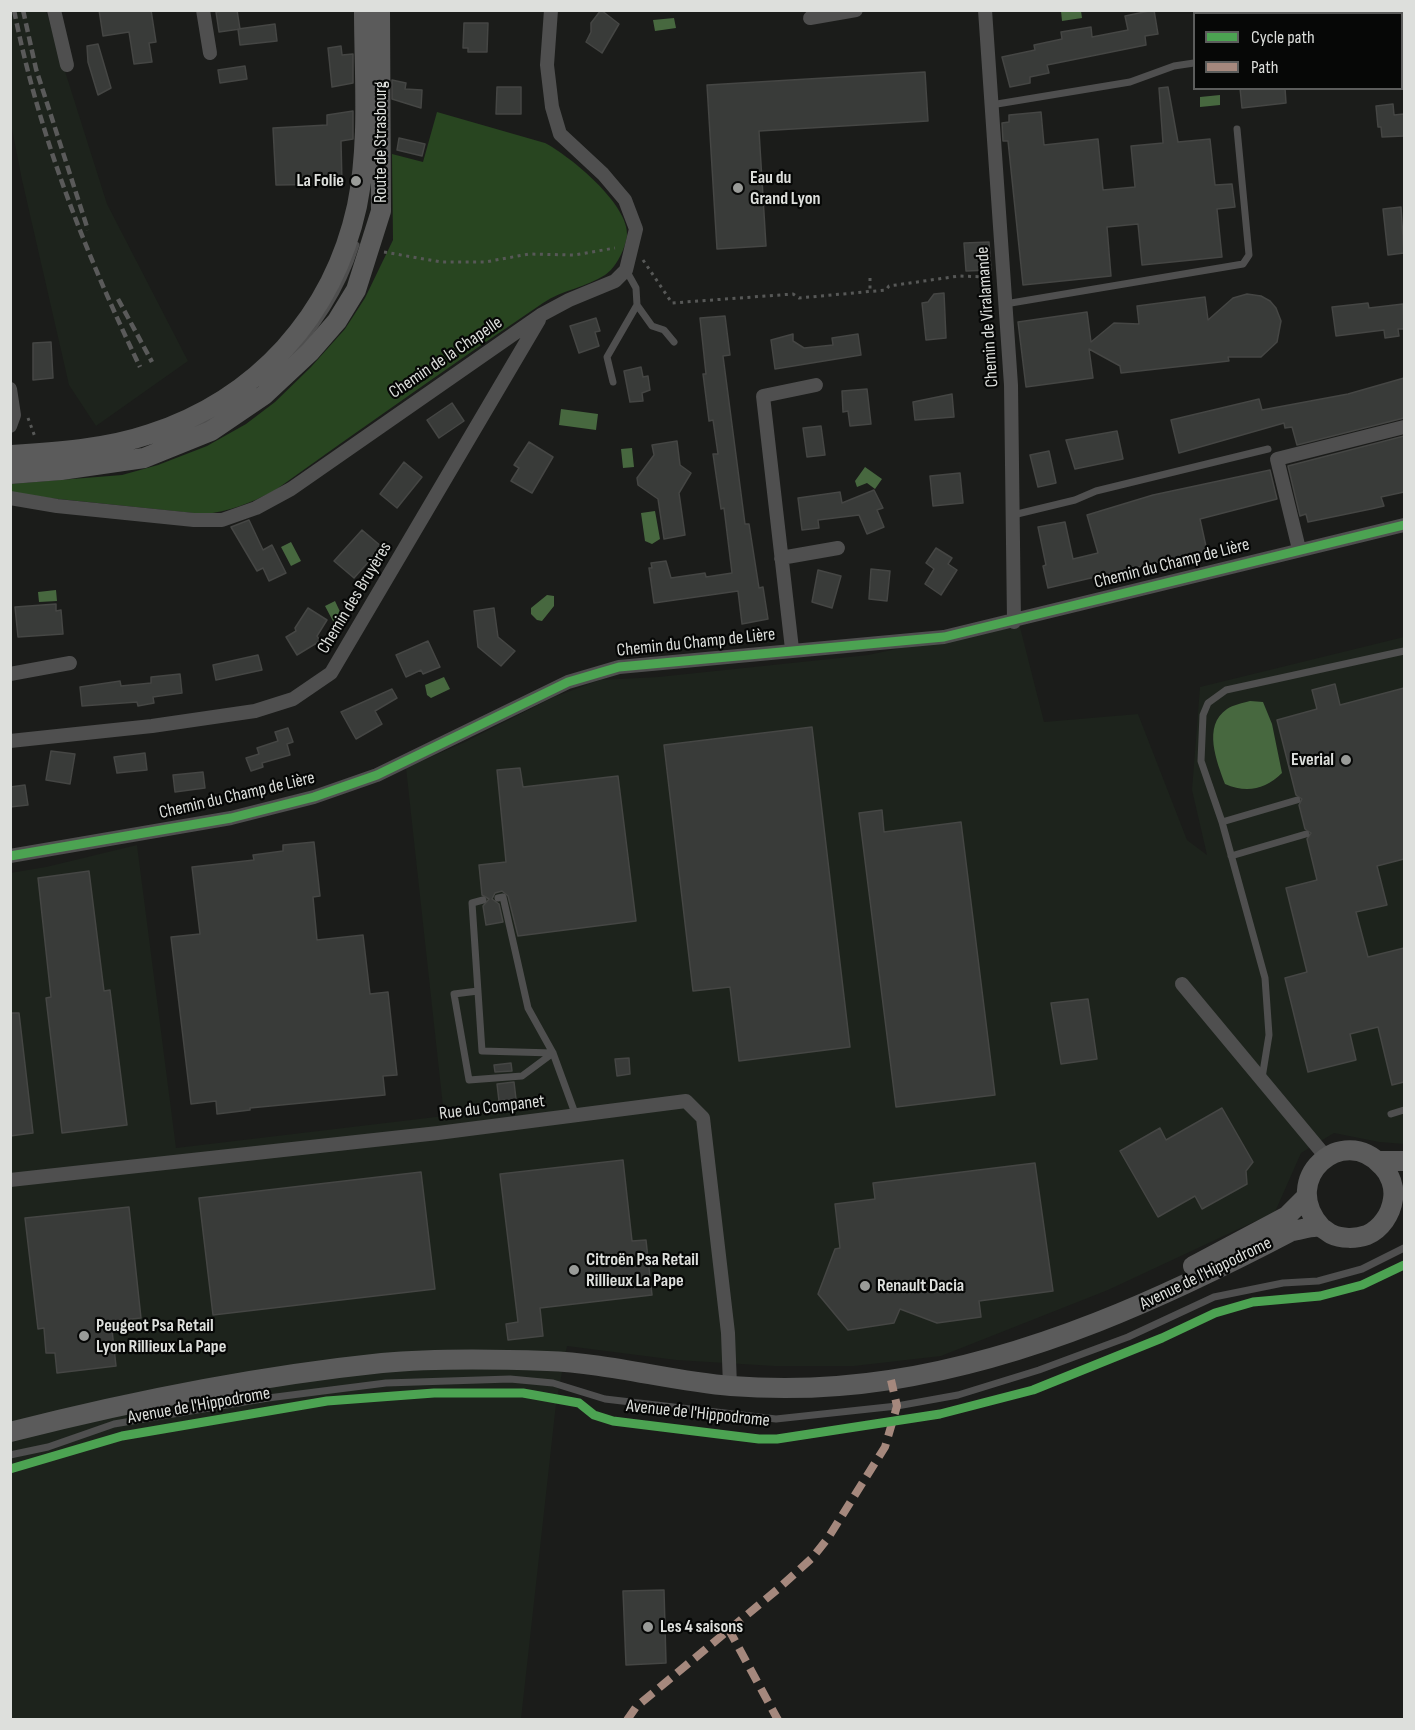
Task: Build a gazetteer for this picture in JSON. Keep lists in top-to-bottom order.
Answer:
{
  "streets": {
    "main road": ["Route de Strasbourg", "Avenue de l'Hippodrome"],
    "street": [
      "Chemin de Viralamande",
      "Chemin de la Chapelle",
      "Chemin du Champ de Lière",
      "Chemin des Bruyères",
      "Rue du Companet"
    ]
  },
  "crossings": [
    ["Chemin de Viralamande", "Chemin du Champ de Lière"],
    ["Chemin de la Chapelle", "Chemin des Bruyères"],
    ["Rue du Companet", "Avenue de l'Hippodrome"]
  ],
  "places": [
    "La Folie",
    "Eau du Grand Lyon",
    "Everial",
    "Citroën Psa Retail Rillieux La Pape",
    "Renault Dacia",
    "Peugeot Psa Retail Lyon Rillieux La Pape",
    "Les 4 saisons"
  ],
  "legend": ["Cycle path", "Path"]
}
